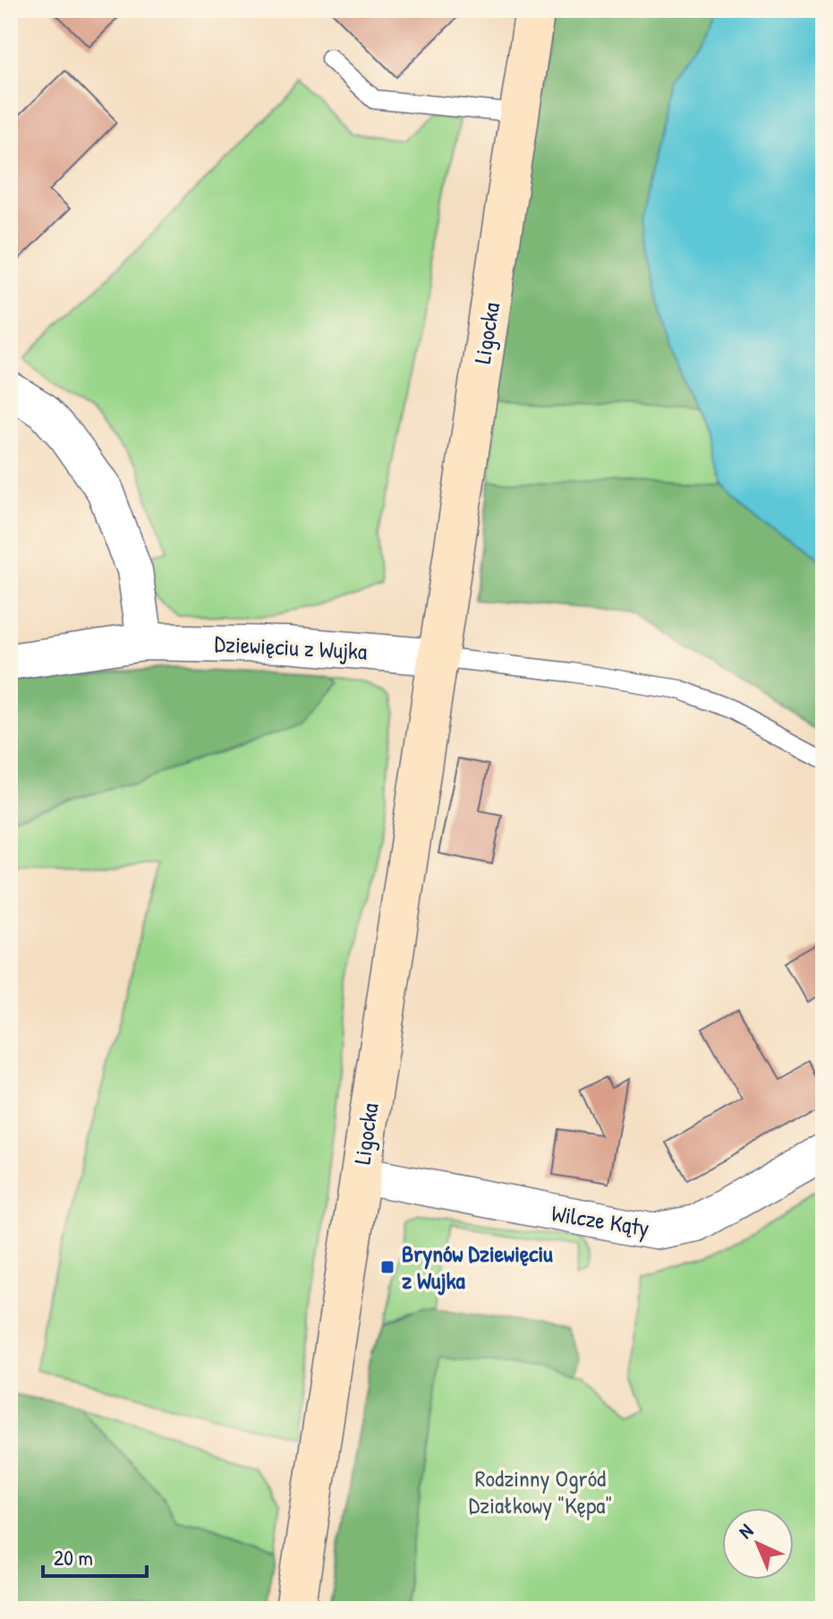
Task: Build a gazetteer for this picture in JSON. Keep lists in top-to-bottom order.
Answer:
{
  "streets": {
    "street": ["Ligocka", "Dziewięciu z Wujka", "Wilcze Kąty"]
  },
  "crossings": [
    ["Ligocka", "Dziewięciu z Wujka"],
    ["Ligocka", "Wilcze Kąty"]
  ],
  "parks": ["Rodzinny Ogród Działkowy \"Kępa\""],
  "places": {
    "transit": ["Brynów Dziewięciu z Wujka"]
  },
  "scale_bar": "20 m",
  "north": "top left"
}
